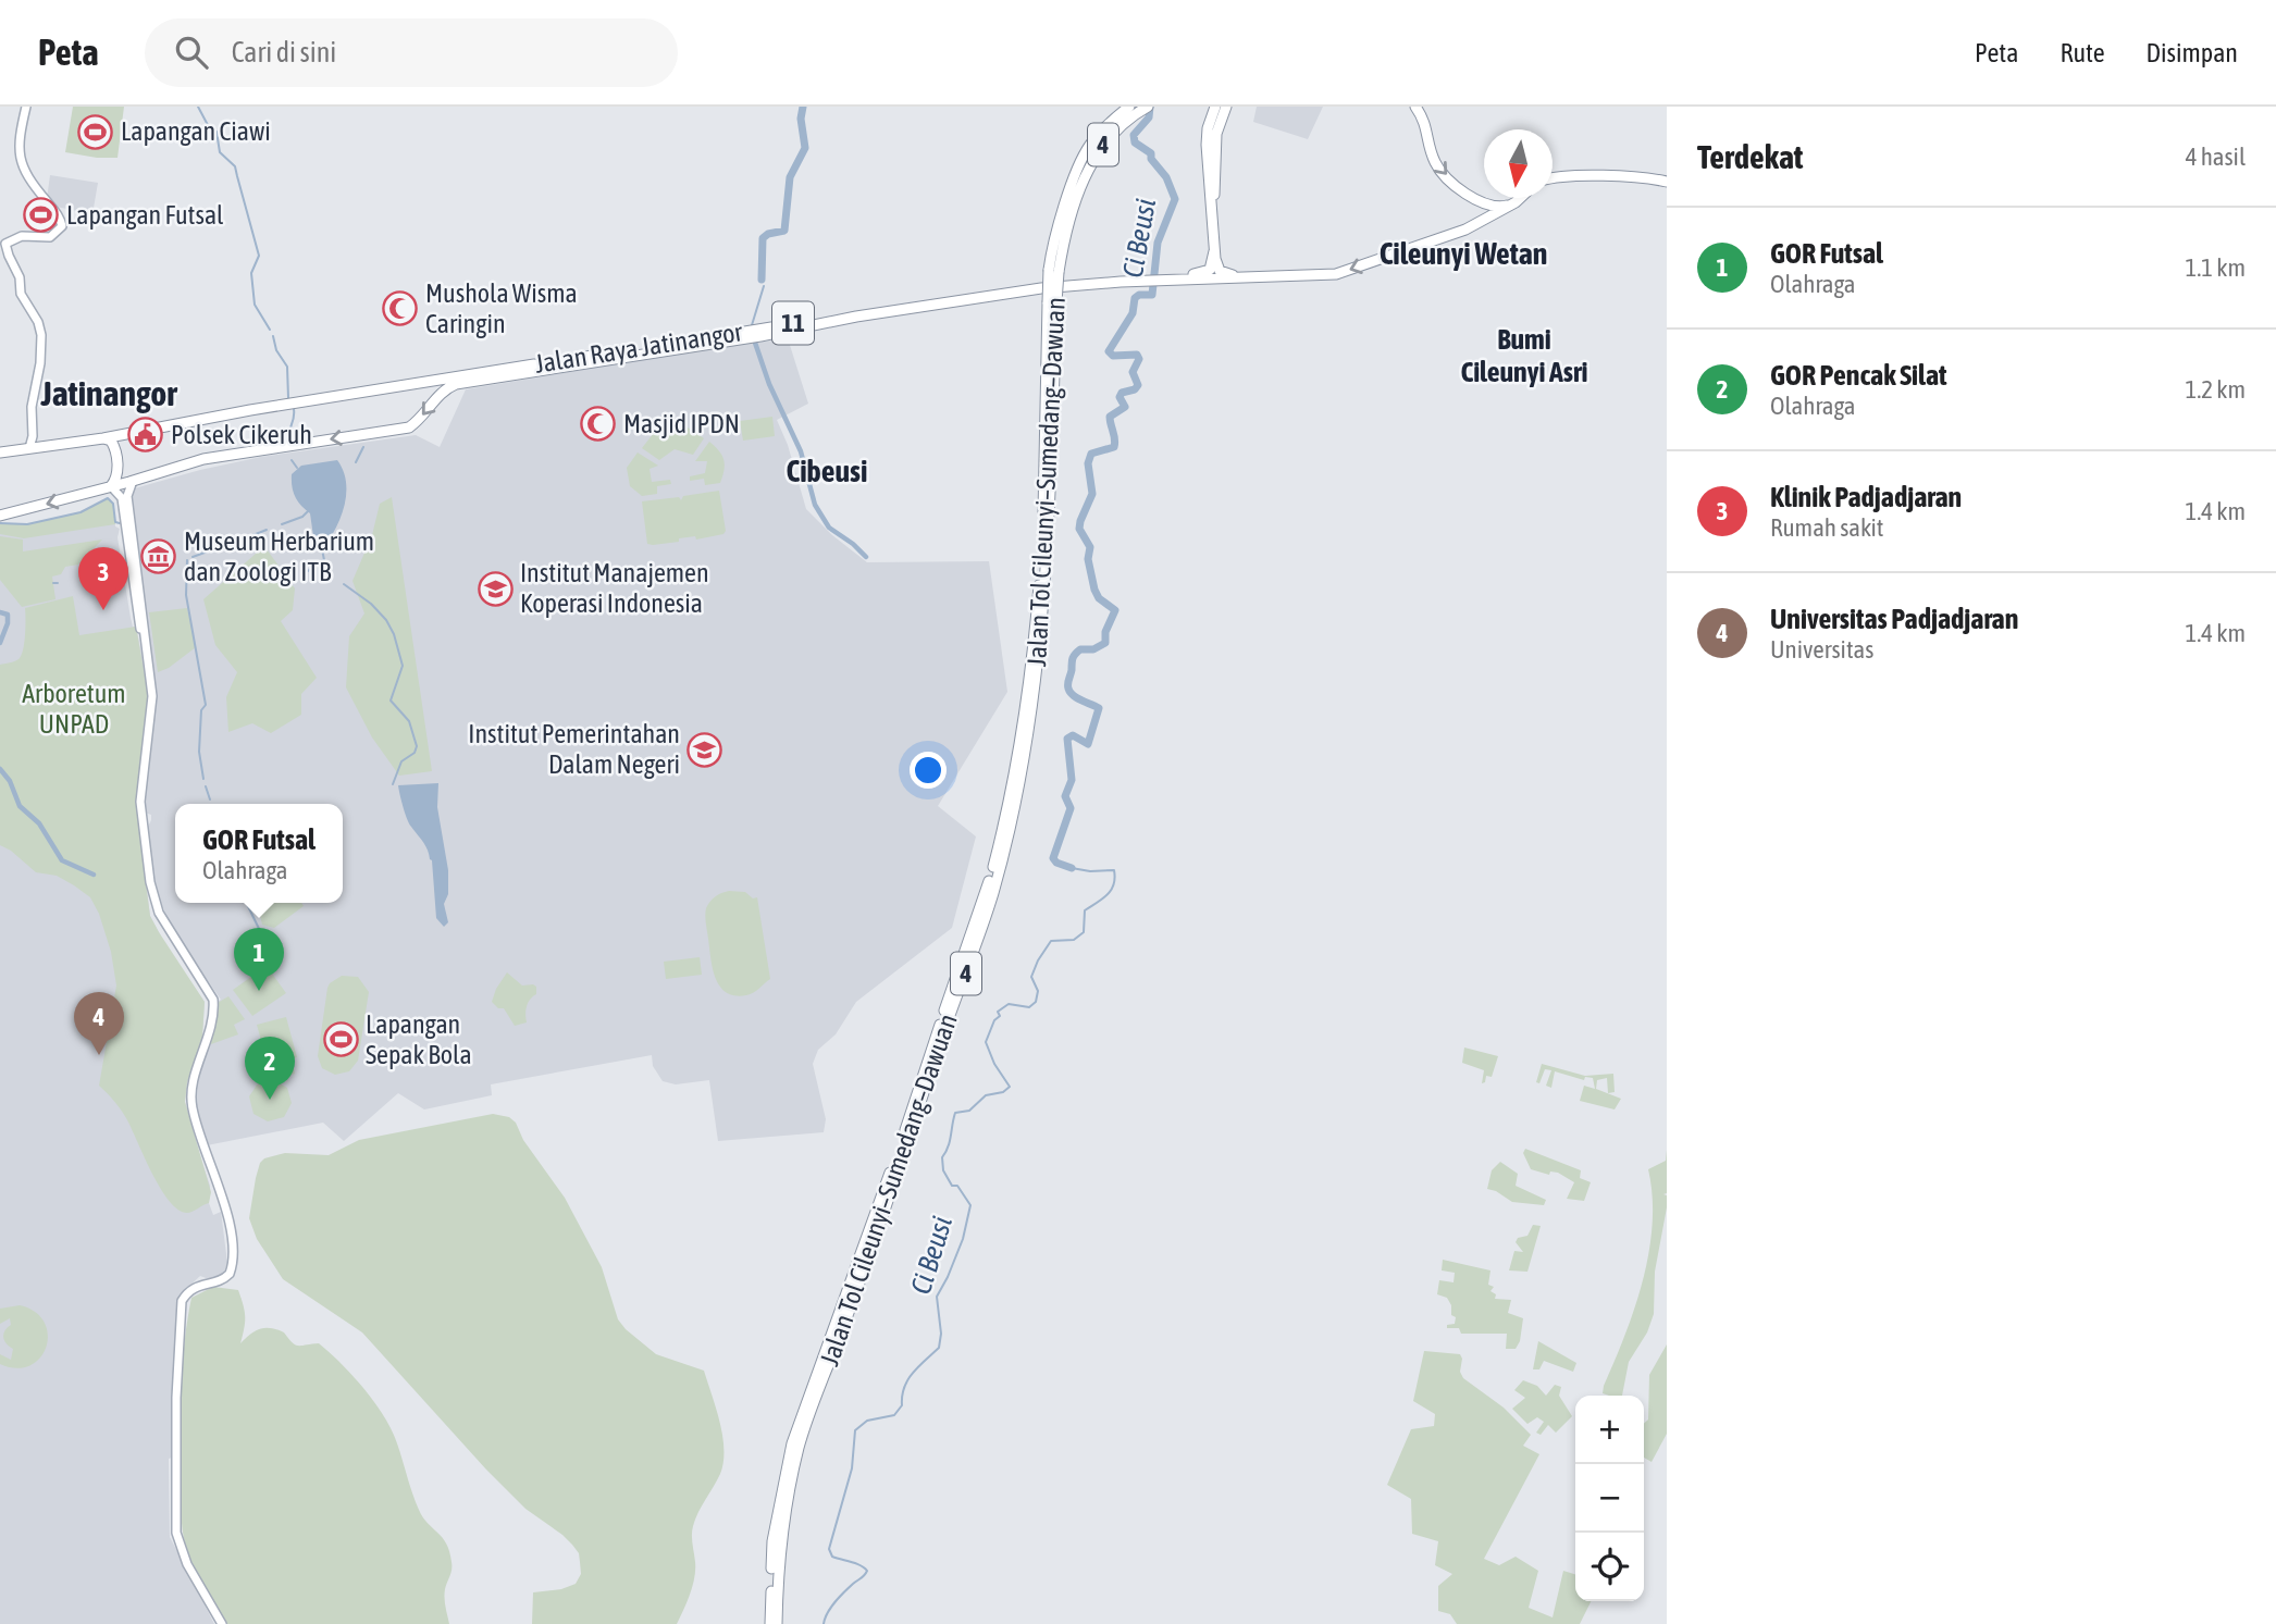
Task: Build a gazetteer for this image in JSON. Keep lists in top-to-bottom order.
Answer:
{
  "streets": {
    "highway": [
      "4",
      "11",
      "Jalan Raya Jatinangor",
      "Jalan Tol Cileunyi–Sumedang–Dawuan"
    ]
  },
  "crossings": [
    ["11", "Jalan Raya Jatinangor"]
  ],
  "districts": [
    "Cileunyi Wetan",
    "Bumi Cileunyi Asri",
    "Jatinangor",
    "Cibeusi"
  ],
  "water": ["Ci Beusi"],
  "parks": ["Arboretum UNPAD"],
  "places": {
    "sports": ["Lapangan Ciawi", "Lapangan Futsal", "Lapangan Sepak Bola"],
    "mosque": ["Mushola Wisma Caringin", "Masjid IPDN"],
    "public building": ["Polsek Cikeruh"],
    "museum": ["Museum Herbarium dan Zoologi ITB"],
    "school or university": ["Institut Manajemen Koperasi Indonesia", "Institut Pemerintahan Dalam Negeri"]
  },
  "north": "bottom",
  "page": {
    "header": "Peta",
    "search": "Cari di sini",
    "nav": ["Peta", "Rute", "Disimpan"],
    "heading": ["Terdekat", "4 hasil"],
    "list": [
      {
        "mark": "1",
        "name": "GOR Futsal",
        "note": "Olahraga",
        "value": "1.1 km"
      },
      {
        "mark": "2",
        "name": "GOR Pencak Silat",
        "note": "Olahraga",
        "value": "1.2 km"
      },
      {
        "mark": "3",
        "name": "Klinik Padjadjaran",
        "note": "Rumah sakit",
        "value": "1.4 km"
      },
      {
        "mark": "4",
        "name": "Universitas Padjadjaran",
        "note": "Universitas",
        "value": "1.4 km"
      }
    ],
    "pins": [
      "3",
      "1",
      "4",
      "2"
    ],
    "popup": ["GOR Futsal", "Olahraga"],
    "map_buttons": ["+", "−"]
  }
}
